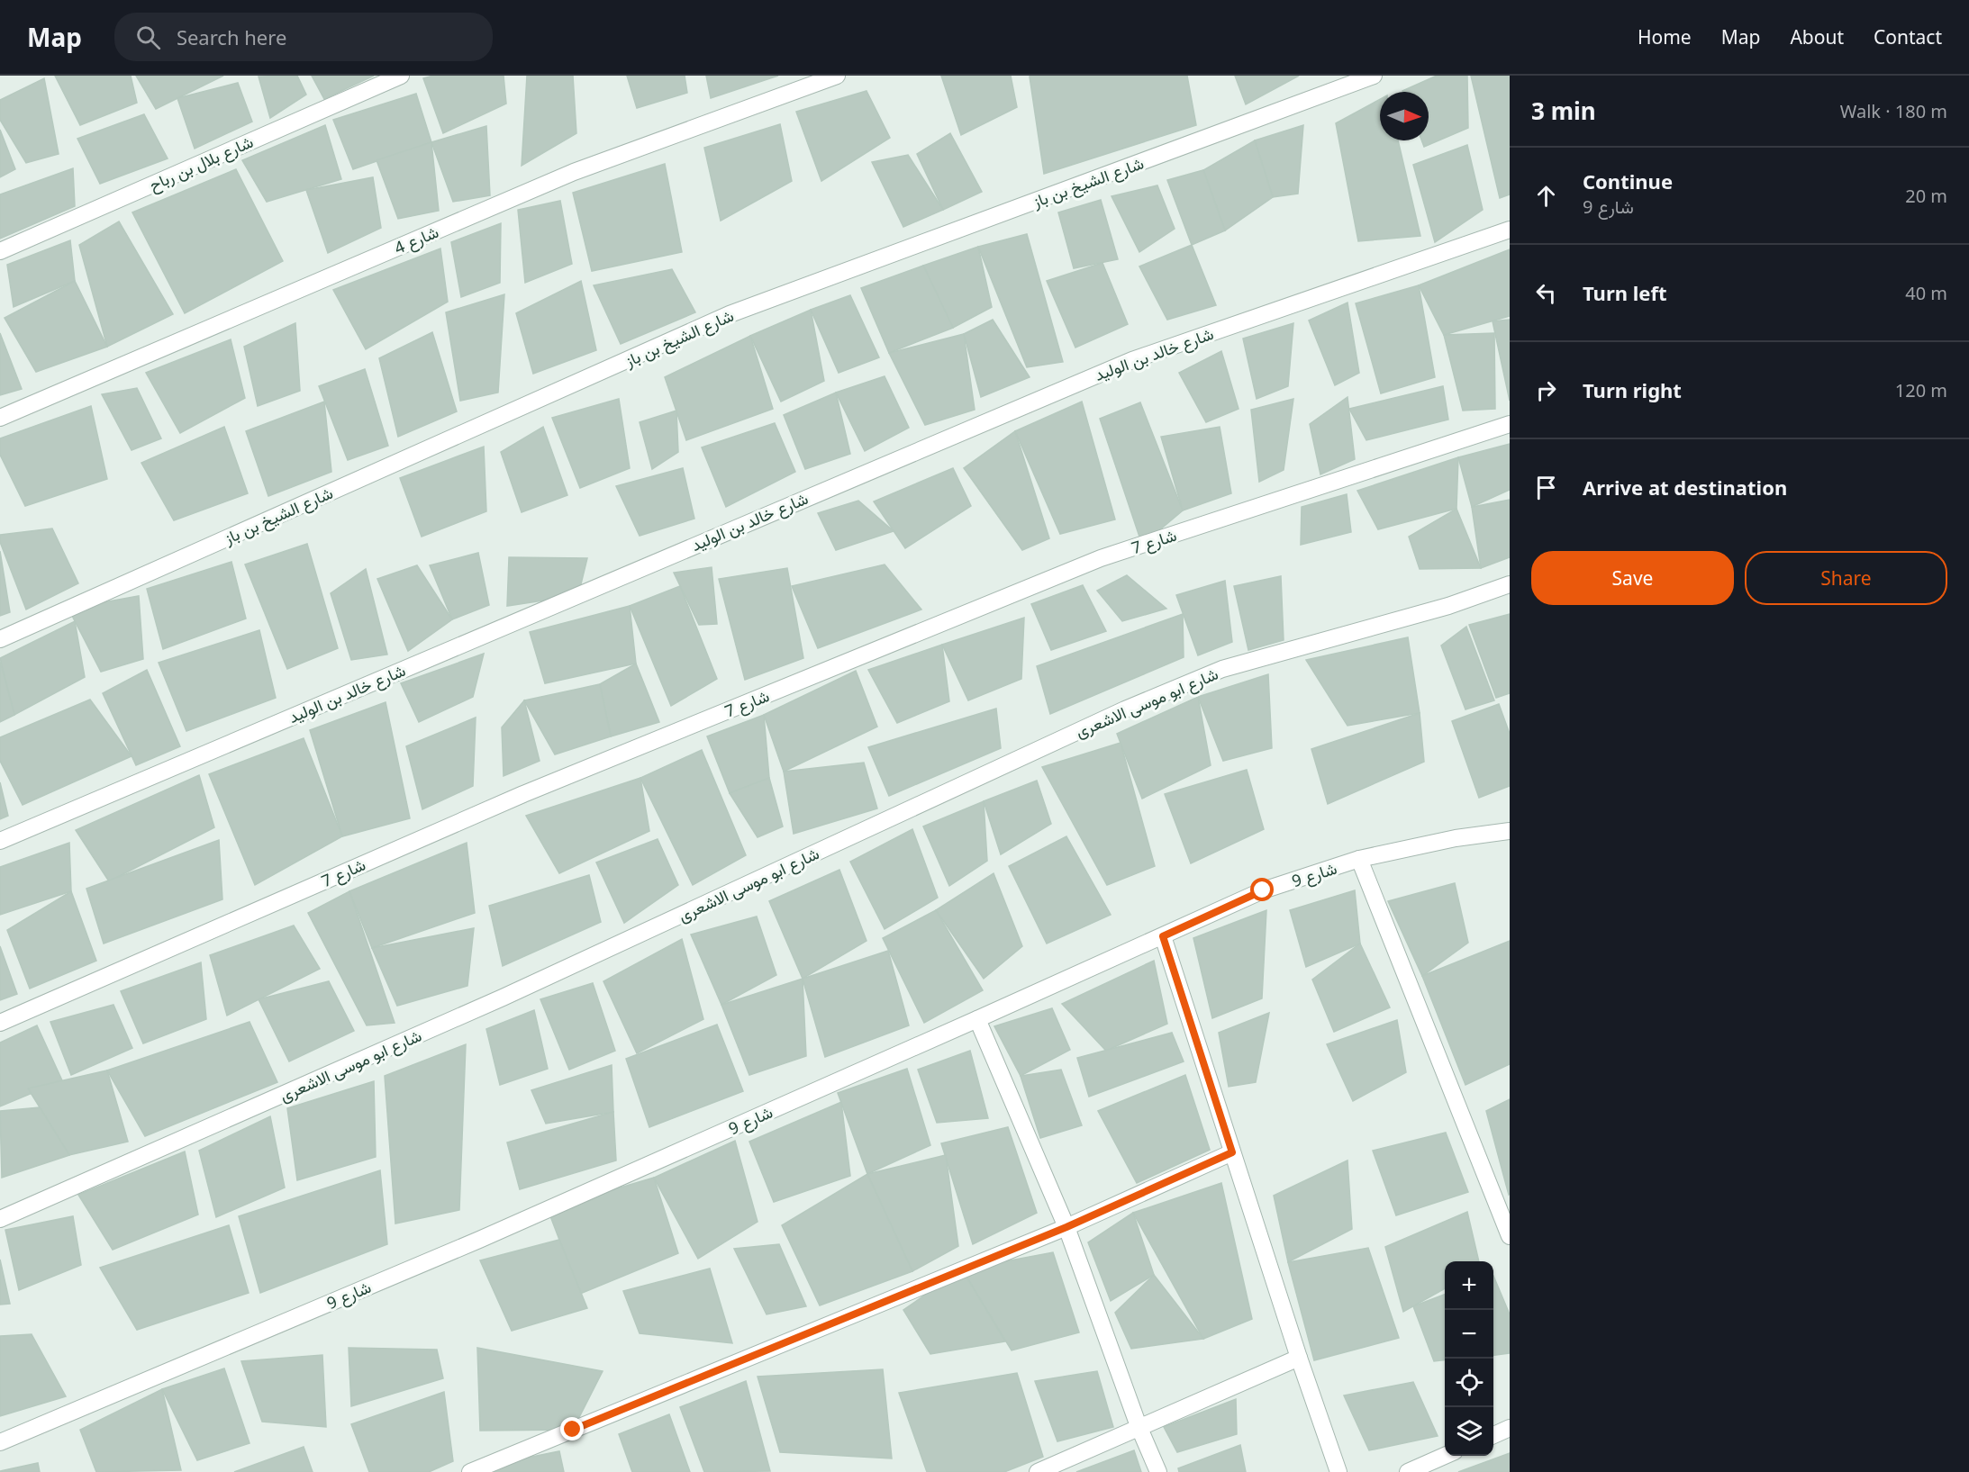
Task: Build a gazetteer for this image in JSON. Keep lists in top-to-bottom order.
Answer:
{
  "streets": {
    "street": [
      "شارع بلال بن رباح",
      "شارع الشيخ بن باز",
      "شارع 4",
      "شارع خالد بن الوليد",
      "شارع 7",
      "شارع ابو موسى الاشعرى",
      "شارع 9"
    ]
  },
  "north": "right",
  "page": {
    "header": "Map",
    "search": "Search here",
    "nav": [
      "Home",
      "Map",
      "About",
      "Contact"
    ],
    "heading": ["3 min", "Walk · 180 m"],
    "list": [
      ["Continue", "شارع 9", "20 m"],
      ["Turn left", "40 m"],
      ["Turn right", "120 m"],
      "Arrive at destination"
    ],
    "buttons": ["Save", "Share"],
    "map_buttons": ["+", "−"]
  }
}
